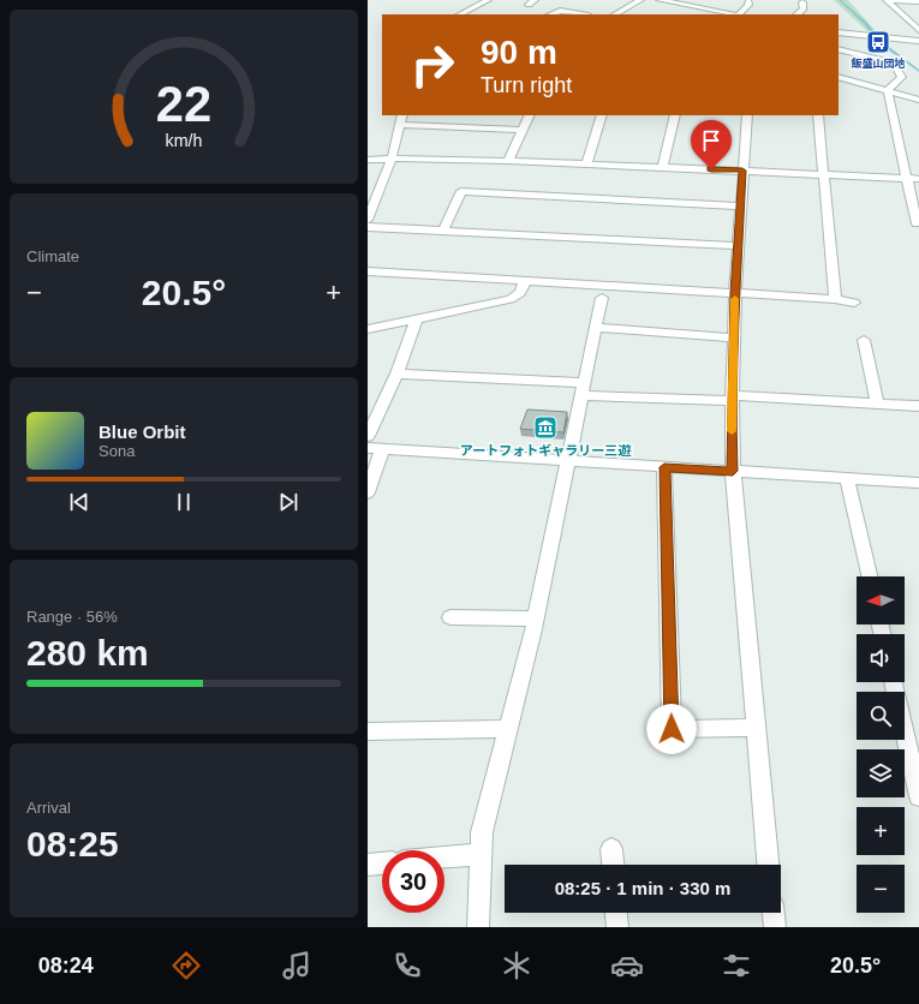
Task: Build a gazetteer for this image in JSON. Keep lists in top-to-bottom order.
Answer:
{
  "places": {
    "bus stop": ["飯盛山団地"],
    "museum": ["アートフォトギャラリー三遊"]
  },
  "north": "left",
  "page": {
    "turn": ["90 m", "Turn right"],
    "tile": [
      "Climate",
      ["Range · 56%", "280 km"],
      ["Arrival", "08:25"]
    ],
    "heat": ["−", "20.5°", "+"],
    "song": ["Blue Orbit", "Sona"],
    "map_buttons": ["+", "−"],
    "limit": "30",
    "trip": "08:25 · 1 min · 330 m",
    "tabs": ["08:24", "20.5°"],
    "gauge": ["22", "km/h"]
  }
}
